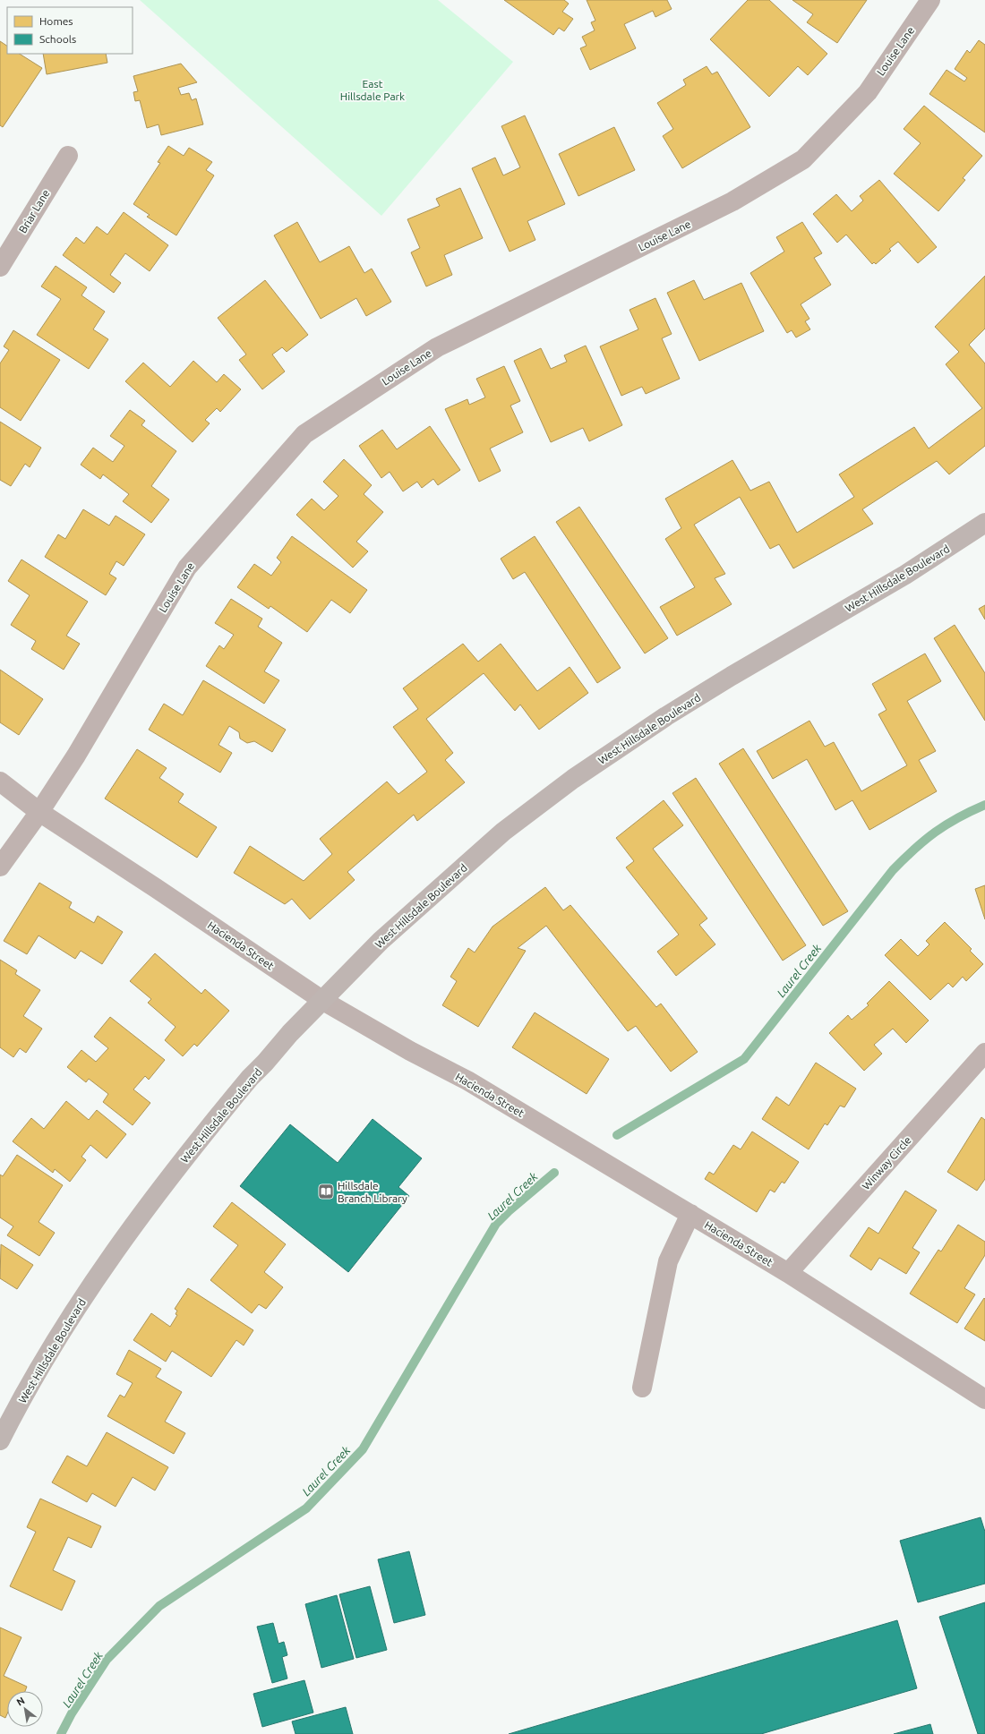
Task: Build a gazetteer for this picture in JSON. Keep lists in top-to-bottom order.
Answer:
{
  "streets": {
    "main road": ["West Hillsdale Boulevard"],
    "street": [
      "Louise Lane",
      "Briar Lane",
      "Hacienda Street",
      "Winway Circle"
    ]
  },
  "crossings": [
    ["Louise Lane", "Hacienda Street"],
    ["West Hillsdale Boulevard", "Hacienda Street"],
    ["Hacienda Street", "Winway Circle"]
  ],
  "water": ["Laurel Creek"],
  "parks": ["East Hillsdale Park"],
  "places": {
    "library": ["Hillsdale Branch Library"]
  },
  "legend": ["Homes", "Schools"],
  "north": "top left"
}
